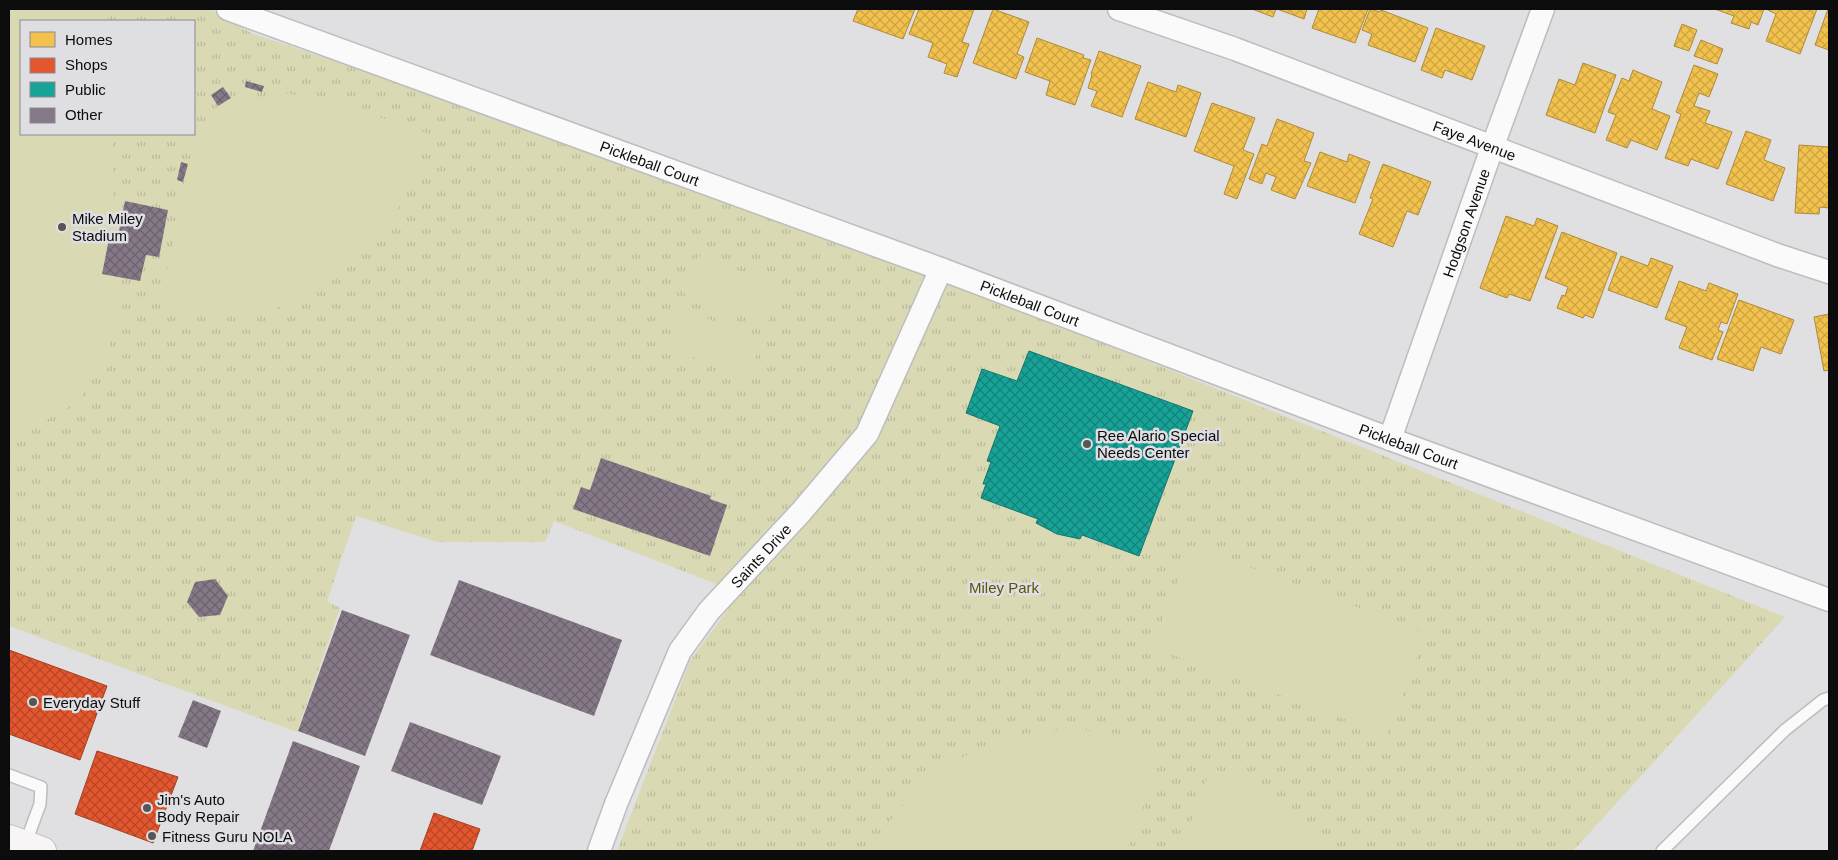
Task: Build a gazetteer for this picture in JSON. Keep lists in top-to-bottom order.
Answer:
{
  "streets": {
    "street": [
      "Faye Avenue",
      "Pickleball Court",
      "Hodgson Avenue",
      "Saints Drive"
    ]
  },
  "crossings": [
    ["Faye Avenue", "Hodgson Avenue"],
    ["Pickleball Court", "Hodgson Avenue"],
    ["Pickleball Court", "Saints Drive"]
  ],
  "parks": ["Miley Park"],
  "places": [
    "Mike Miley Stadium",
    "Ree Alario Special Needs Center",
    "Everyday Stuff",
    "Jim's Auto Body Repair",
    "Fitness Guru NOLA"
  ],
  "legend": [
    "Homes",
    "Shops",
    "Public",
    "Other"
  ]
}
